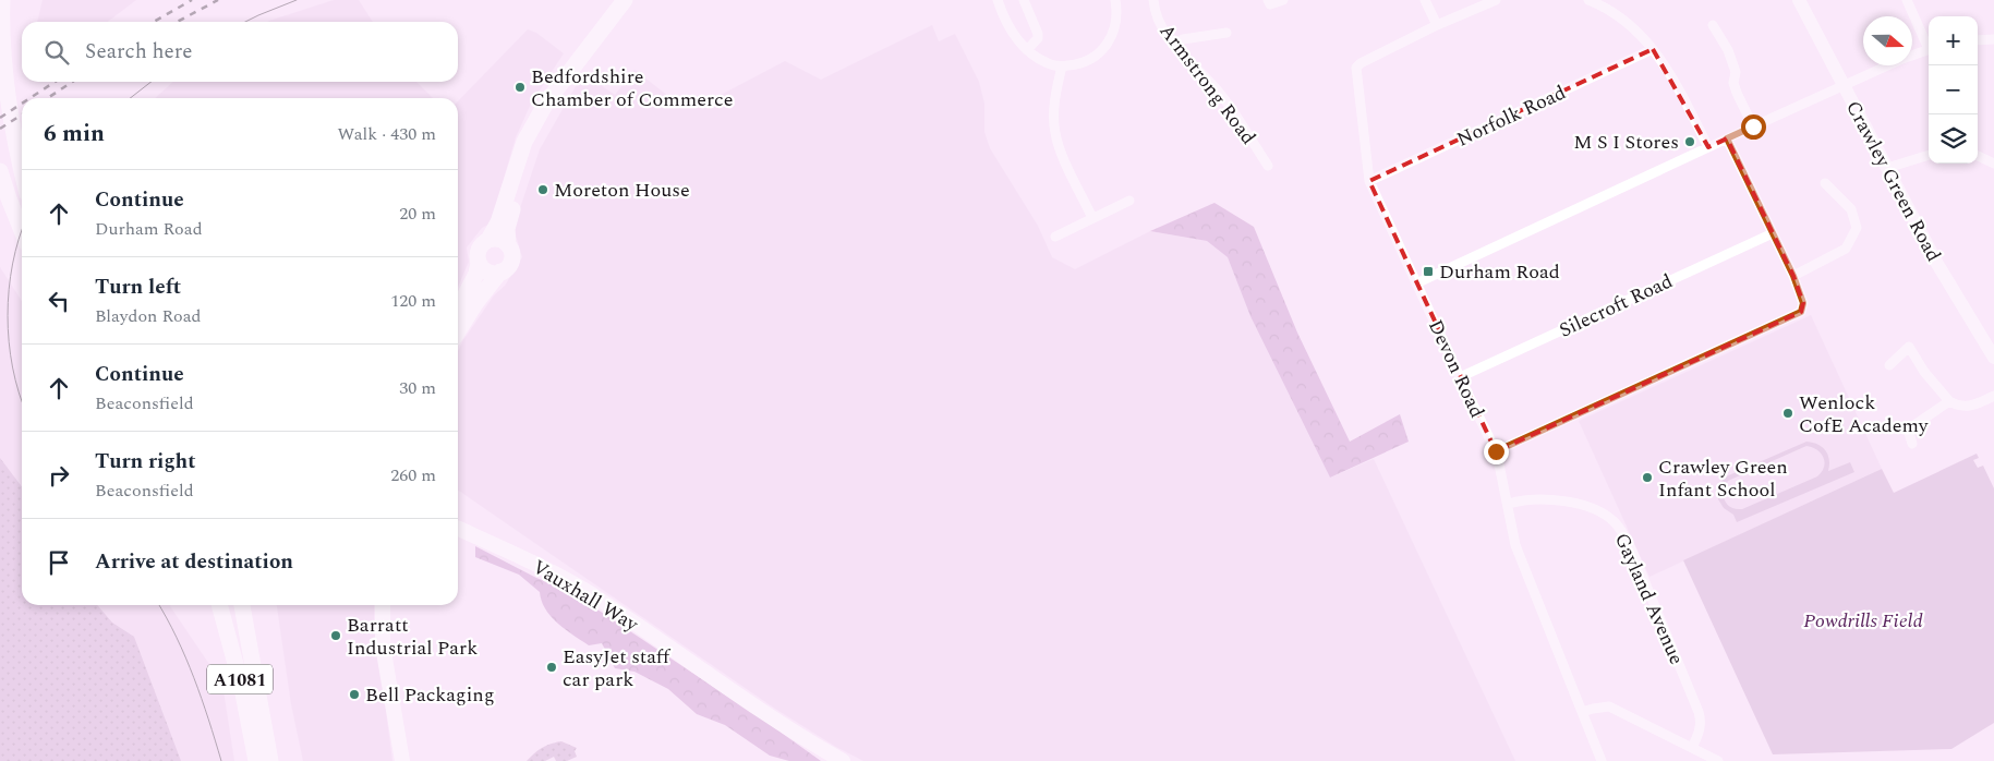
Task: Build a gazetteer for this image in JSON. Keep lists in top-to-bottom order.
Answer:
{
  "streets": {
    "highway": ["A1081"],
    "main road": ["Vauxhall Way"],
    "street": [
      "Armstrong Road",
      "Norfolk Road",
      "Crawley Green Road",
      "Silecroft Road",
      "Devon Road",
      "Gayland Avenue"
    ]
  },
  "crossings": [
    ["Norfolk Road", "Devon Road"],
    ["Silecroft Road", "Devon Road"],
    ["Devon Road", "Gayland Avenue"]
  ],
  "parks": ["Powdrills Field"],
  "places": {
    "other": [
      "Bedfordshire Chamber of Commerce",
      "M S I Stores",
      "Moreton House",
      "Wenlock CofE Academy",
      "Crawley Green Infant School",
      "Barratt Industrial Park",
      "EasyJet staff car park",
      "Bell Packaging"
    ],
    "transit": ["Durham Road"]
  },
  "north": "right",
  "page": {
    "map_buttons": ["+", "−"],
    "search": "Search here",
    "heading": ["6 min", "Walk · 430 m"],
    "list": [
      ["Continue", "Durham Road", "20 m"],
      ["Turn left", "Blaydon Road", "120 m"],
      ["Continue", "Beaconsfield", "30 m"],
      ["Turn right", "Beaconsfield", "260 m"],
      "Arrive at destination"
    ]
  }
}
